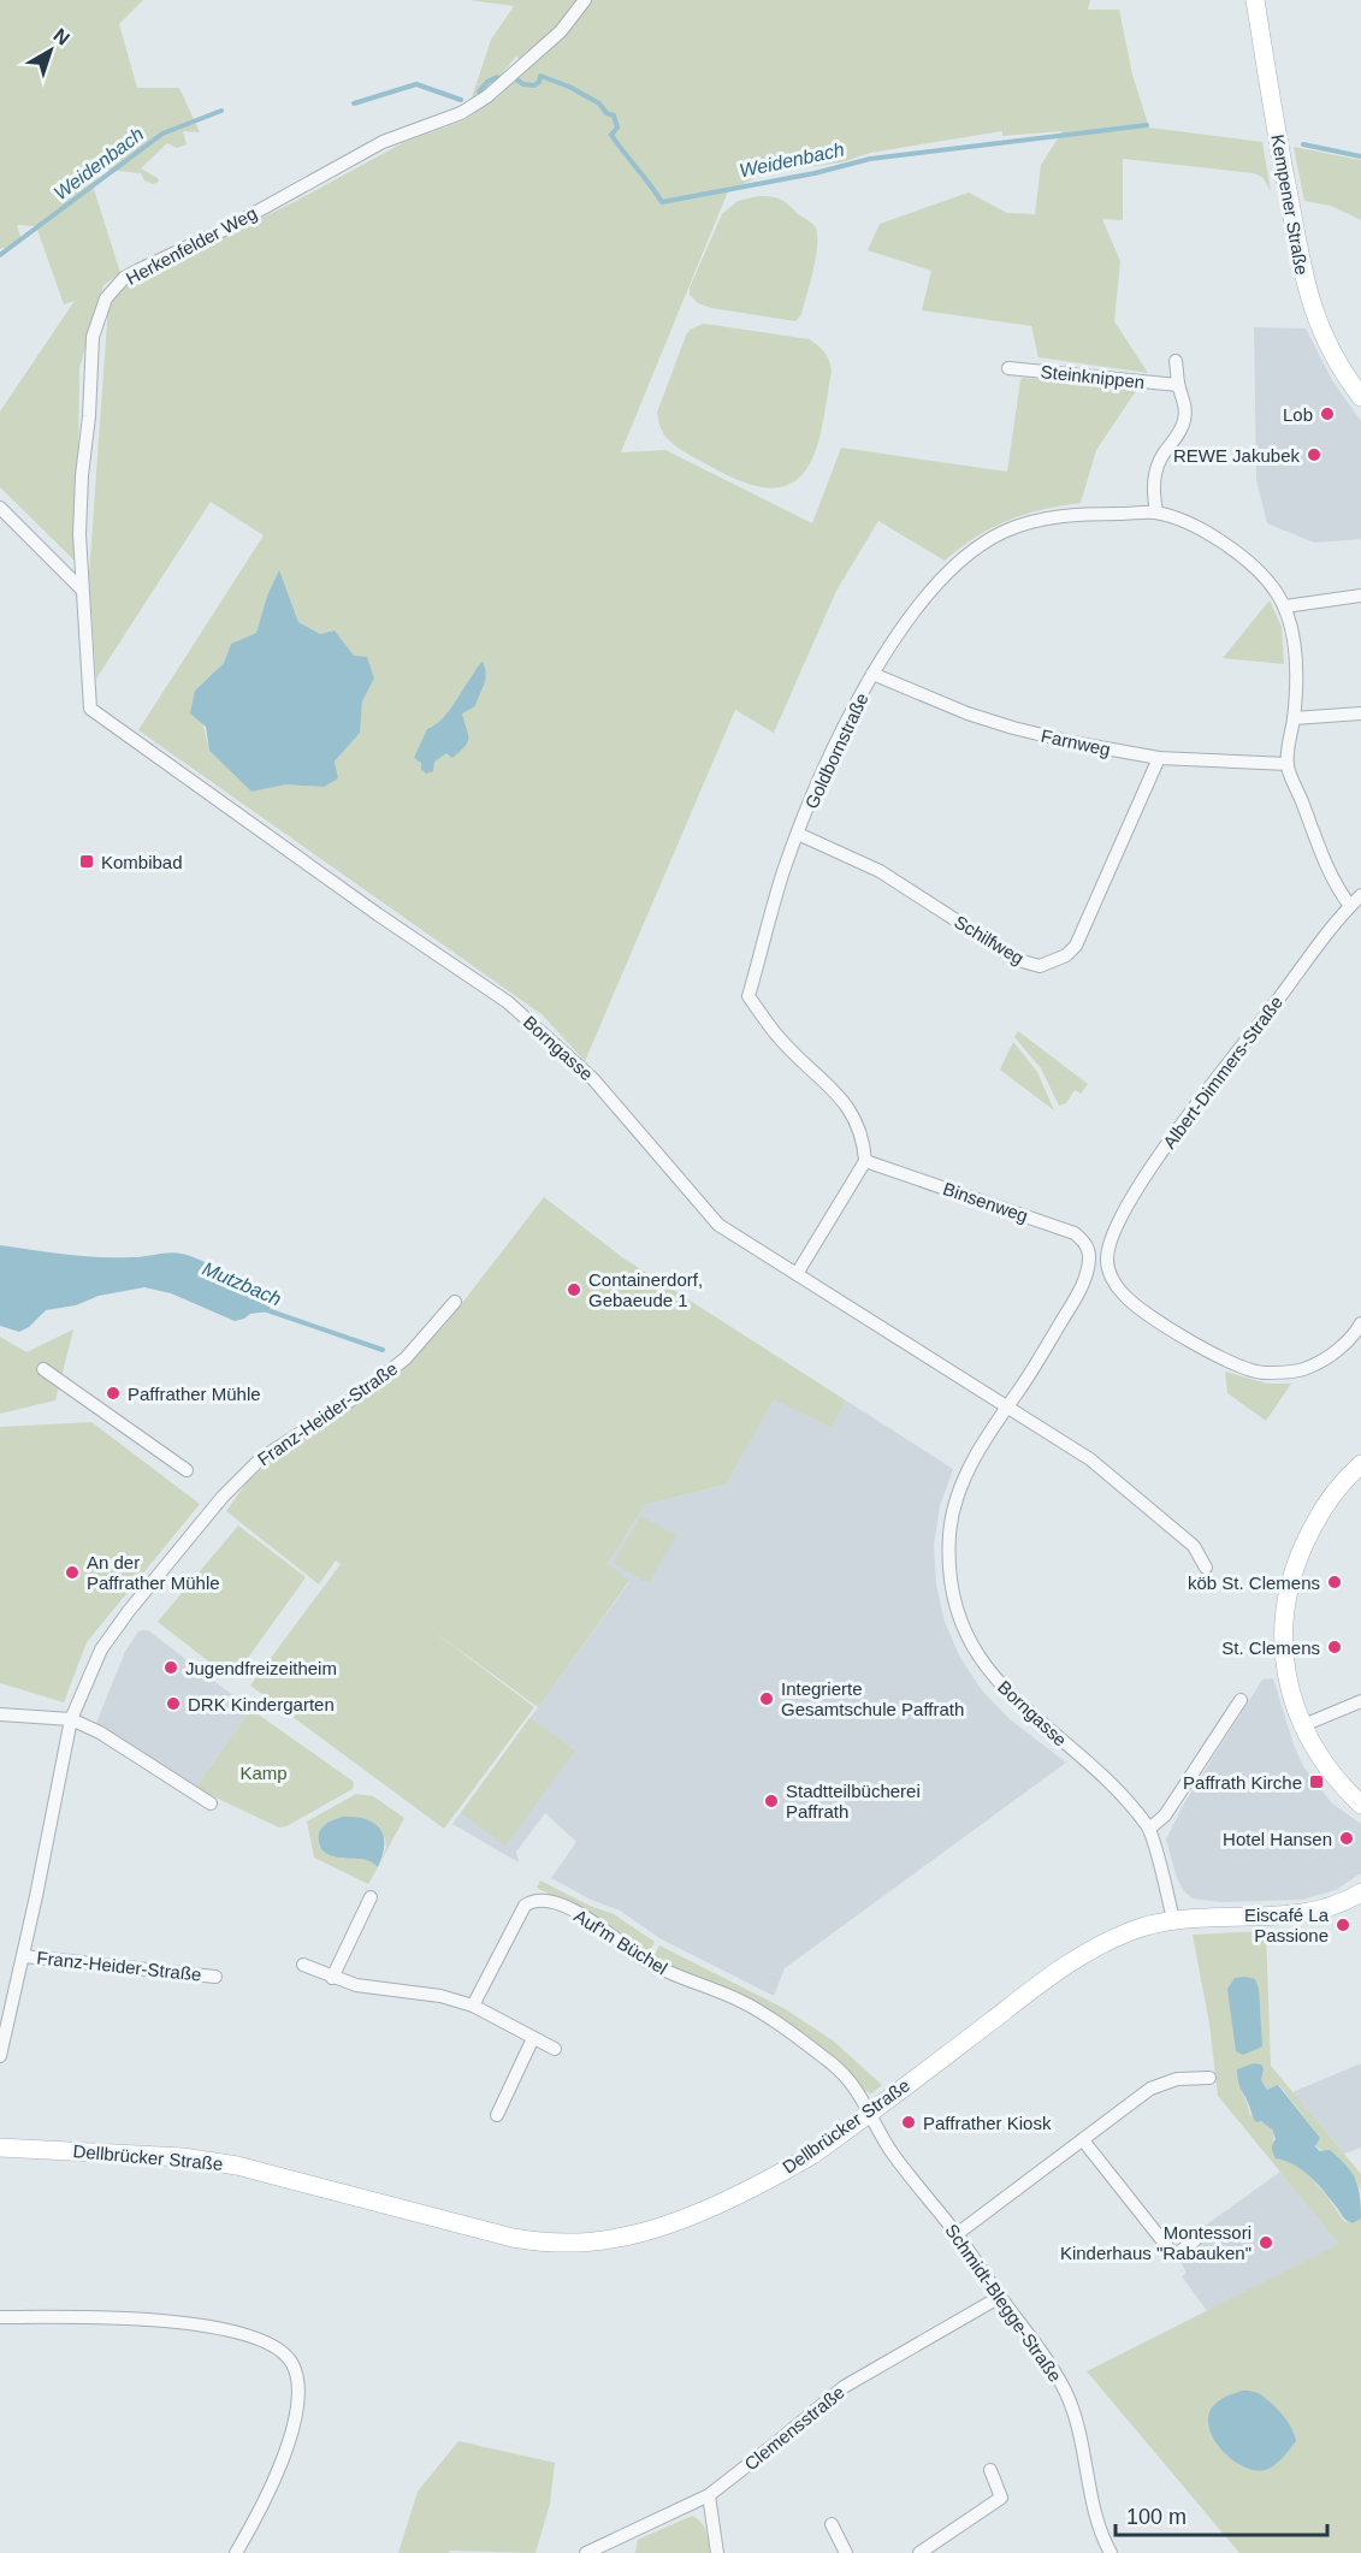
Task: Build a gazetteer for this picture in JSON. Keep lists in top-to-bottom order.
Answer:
{
  "streets": {
    "main road": ["Kempener Straße", "Dellbrücker Straße"],
    "street": [
      "Herkenfelder Weg",
      "Steinknippen",
      "Farnweg",
      "Goldbornstraße",
      "Schilfweg",
      "Borngasse",
      "Albert-Dimmers-Straße",
      "Binsenweg",
      "Franz-Heider-Straße",
      "Auf'm Büchel",
      "Schmidt-Blegge-Straße",
      "Clemensstraße"
    ]
  },
  "crossings": [
    ["Herkenfelder Weg", "Borngasse"],
    ["Farnweg", "Goldbornstraße"],
    ["Farnweg", "Schilfweg"],
    ["Goldbornstraße", "Schilfweg"],
    ["Goldbornstraße", "Albert-Dimmers-Straße"],
    ["Goldbornstraße", "Binsenweg"],
    ["Borngasse", "Binsenweg"],
    ["Borngasse", "Dellbrücker Straße"],
    ["Auf'm Büchel", "Dellbrücker Straße"],
    ["Auf'm Büchel", "Schmidt-Blegge-Straße"],
    ["Dellbrücker Straße", "Schmidt-Blegge-Straße"],
    ["Schmidt-Blegge-Straße", "Clemensstraße"]
  ],
  "water": ["Weidenbach", "Mutzbach"],
  "parks": ["Kamp"],
  "places": {
    "other": [
      "Lob",
      "REWE Jakubek",
      "Containerdorf, Gebaeude 1",
      "Paffrather Mühle",
      "An der Paffrather Mühle",
      "köb St. Clemens",
      "St. Clemens",
      "Jugendfreizeitheim",
      "Integrierte Gesamtschule Paffrath",
      "DRK Kindergarten",
      "Stadtteilbücherei Paffrath",
      "Hotel Hansen",
      "Eiscafé La Passione",
      "Paffrather Kiosk",
      "Montessori Kinderhaus \"Rabauken\""
    ],
    "transit": ["Kombibad", "Paffrath Kirche"]
  },
  "scale_bar": "100 m",
  "north": "top right"
}
